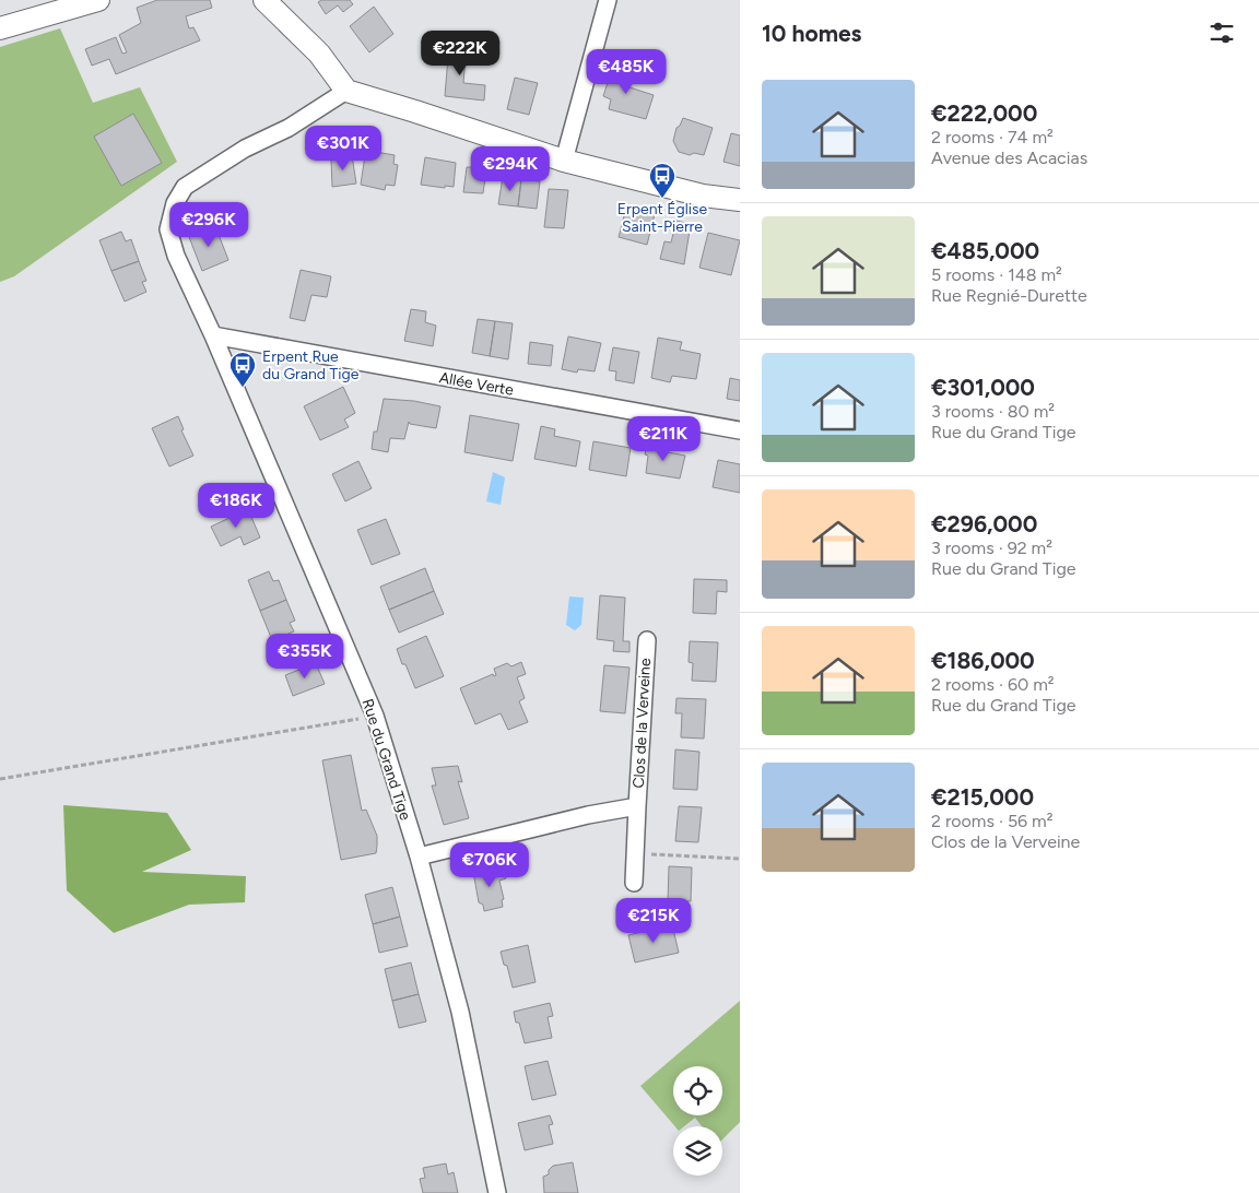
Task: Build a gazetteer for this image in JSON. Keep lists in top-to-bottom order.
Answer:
{
  "streets": {
    "street": ["Allée Verte", "Clos de la Verveine", "Rue du Grand Tige"]
  },
  "crossings": [
    ["Allée Verte", "Rue du Grand Tige"],
    ["Clos de la Verveine", "Rue du Grand Tige"]
  ],
  "places": {
    "bus stop": ["Erpent Église Saint-Pierre", "Erpent Rue du Grand Tige"]
  },
  "page": {
    "heading": "10 homes",
    "price": [
      "€222K",
      "€485K",
      "€301K",
      "€294K",
      "€296K",
      "€211K",
      "€186K",
      "€355K",
      "€706K",
      "€215K"
    ],
    "list": [
      {
        "name": "€222,000",
        "note": "2 rooms · 74 m² · Avenue des Acacias"
      },
      {
        "name": "€485,000",
        "note": "5 rooms · 148 m² · Rue Regnié-Durette"
      },
      {
        "name": "€301,000",
        "note": "3 rooms · 80 m² · Rue du Grand Tige"
      },
      {
        "name": "€296,000",
        "note": "3 rooms · 92 m² · Rue du Grand Tige"
      },
      {
        "name": "€186,000",
        "note": "2 rooms · 60 m² · Rue du Grand Tige"
      },
      {
        "name": "€215,000",
        "note": "2 rooms · 56 m² · Clos de la Verveine"
      }
    ]
  }
}
